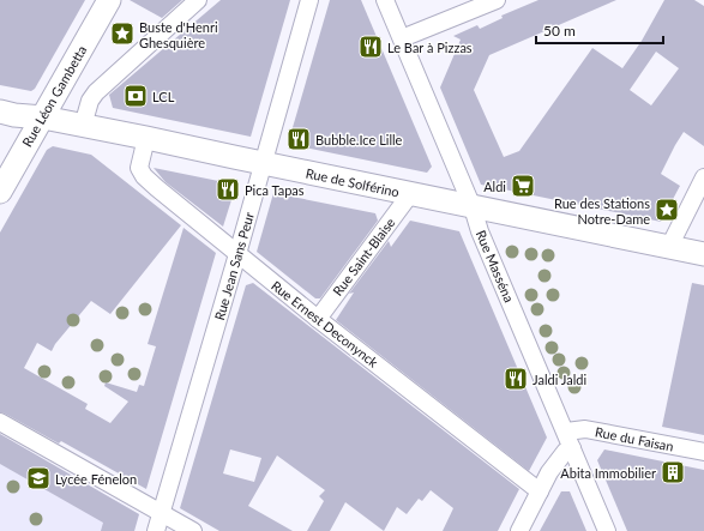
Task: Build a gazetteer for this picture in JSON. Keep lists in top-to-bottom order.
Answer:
{
  "streets": {
    "main road": ["Rue Léon Gambetta", "Rue de Solférino"],
    "street": [
      "Rue Saint-Blaise",
      "Rue Jean Sans Peur",
      "Rue Masséna",
      "Rue Ernest Deconynck",
      "Rue du Faisan"
    ]
  },
  "crossings": [
    ["Rue Léon Gambetta", "Rue de Solférino"],
    ["Rue de Solférino", "Rue Saint-Blaise"],
    ["Rue de Solférino", "Rue Jean Sans Peur"],
    ["Rue de Solférino", "Rue Masséna"],
    ["Rue de Solférino", "Rue Ernest Deconynck"],
    ["Rue Saint-Blaise", "Rue Ernest Deconynck"],
    ["Rue Jean Sans Peur", "Rue Ernest Deconynck"],
    ["Rue Masséna", "Rue du Faisan"]
  ],
  "places": {
    "place": ["Buste d'Henri Ghesquière", "Rue des Stations Notre-Dame"],
    "restaurant": [
      "Le Bar à Pizzas",
      "Bubble.Ice Lille",
      "Pica Tapas",
      "Jaldi Jaldi"
    ],
    "bank": ["LCL"],
    "supermarket": ["Aldi"],
    "building": ["Abita Immobilier"],
    "school or university": ["Lycée Fénelon"]
  },
  "scale_bar": "50 m"
}
